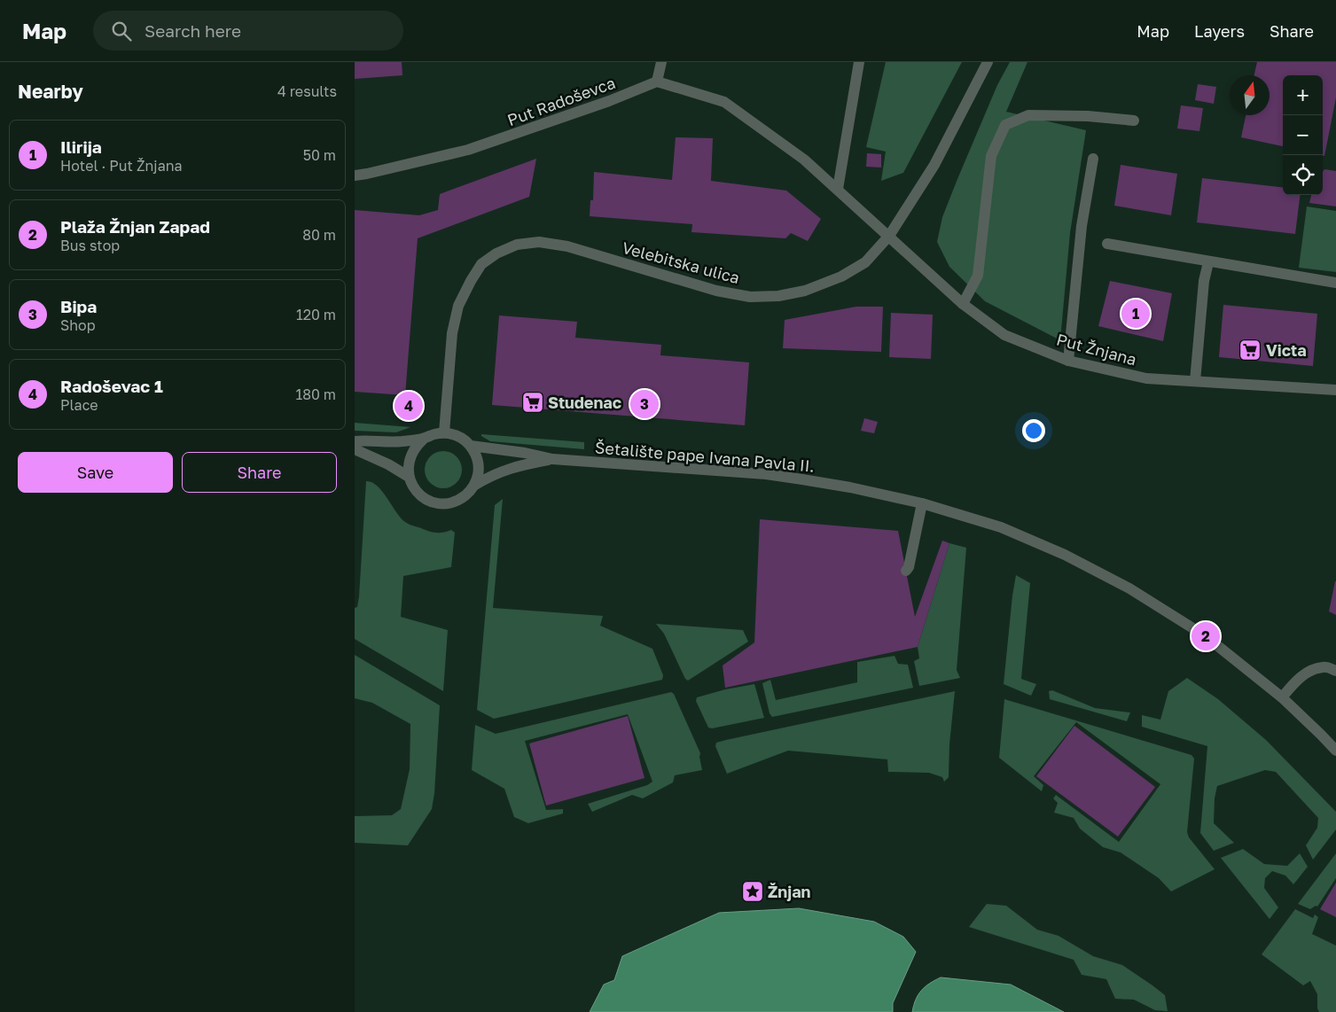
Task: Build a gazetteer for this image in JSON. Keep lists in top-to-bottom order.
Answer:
{
  "streets": {
    "street": [
      "Put Radoševca",
      "Velebitska ulica",
      "Put Žnjana",
      "Šetalište pape Ivana Pavla II."
    ]
  },
  "crossings": [
    ["Velebitska ulica", "Put Žnjana"],
    ["Velebitska ulica", "Šetalište pape Ivana Pavla II."]
  ],
  "places": {
    "supermarket": ["Victa", "Studenac"],
    "place": ["Žnjan"]
  },
  "north": "top",
  "page": {
    "header": "Map",
    "search": "Search here",
    "nav": ["Map", "Layers", "Share"],
    "heading": ["Nearby", "4 results"],
    "map_buttons": ["+", "−"],
    "list": [
      {
        "mark": "1",
        "name": "Ilirija",
        "note": "Hotel · Put Žnjana",
        "value": "50 m"
      },
      {
        "mark": "2",
        "name": "Plaža Žnjan Zapad",
        "note": "Bus stop",
        "value": "80 m"
      },
      {
        "mark": "3",
        "name": "Bipa",
        "note": "Shop",
        "value": "120 m"
      },
      {
        "mark": "4",
        "name": "Radoševac 1",
        "note": "Place",
        "value": "180 m"
      }
    ],
    "pins": [
      "1",
      "3",
      "4",
      "2"
    ],
    "buttons": ["Save", "Share"]
  }
}
